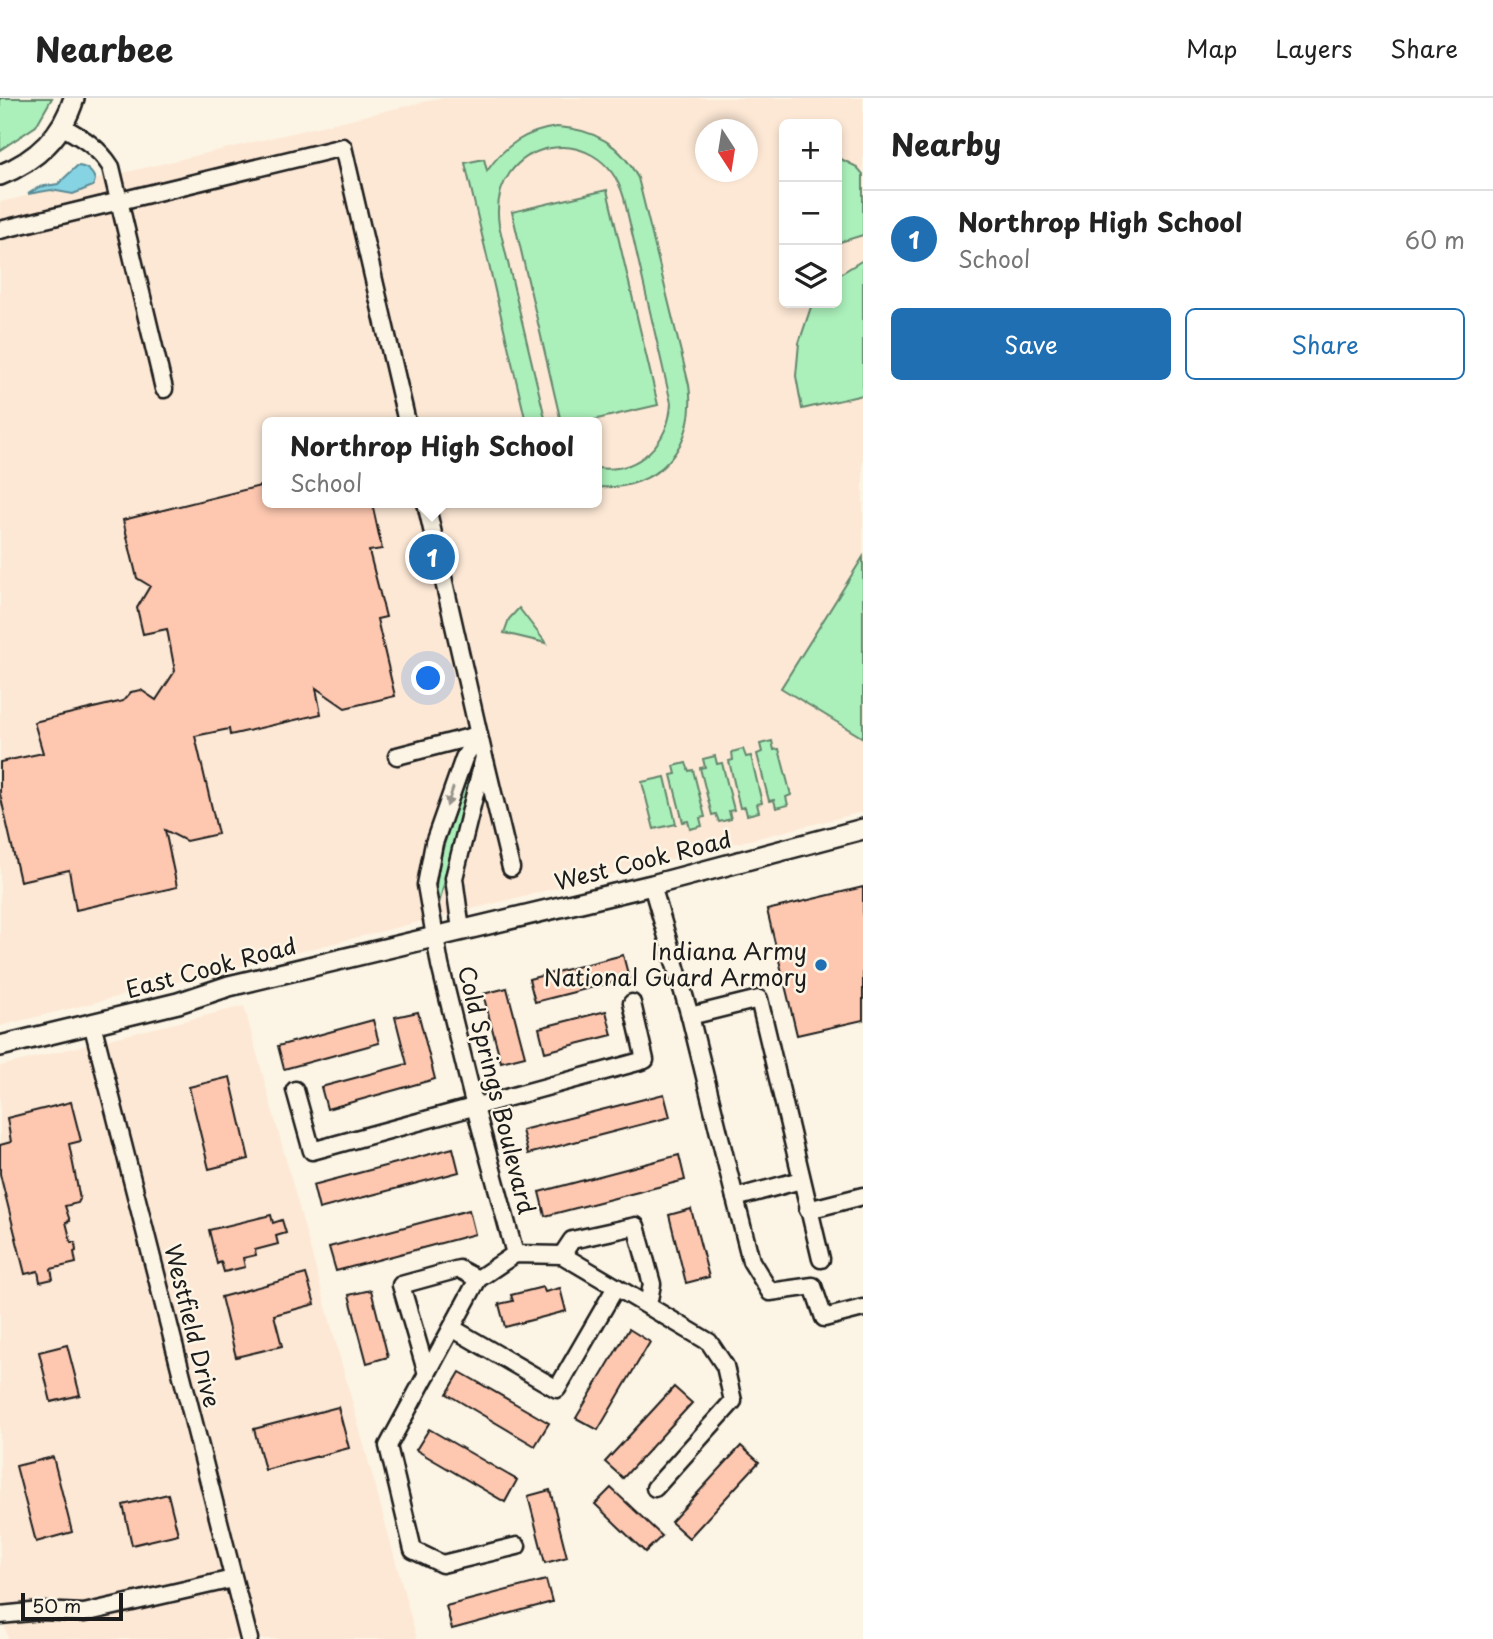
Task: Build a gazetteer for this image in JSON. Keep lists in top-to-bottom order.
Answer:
{
  "streets": {
    "main road": ["West Cook Road", "East Cook Road"],
    "street": ["Cold Springs Boulevard", "Westfield Drive"]
  },
  "crossings": [
    ["West Cook Road", "East Cook Road"],
    ["West Cook Road", "Cold Springs Boulevard"],
    ["East Cook Road", "Cold Springs Boulevard"],
    ["East Cook Road", "Westfield Drive"]
  ],
  "places": ["Indiana Army National Guard Armory"],
  "scale_bar": "50 m",
  "north": "bottom",
  "page": {
    "header": "Nearbee",
    "nav": ["Map", "Layers", "Share"],
    "heading": "Nearby",
    "map_buttons": ["+", "−"],
    "list": [
      {
        "mark": "1",
        "name": "Northrop High School",
        "note": "School",
        "value": "60 m"
      }
    ],
    "buttons": ["Save", "Share"],
    "popup": ["Northrop High School", "School"],
    "pins": "1",
    "scale": "50 m"
  }
}
